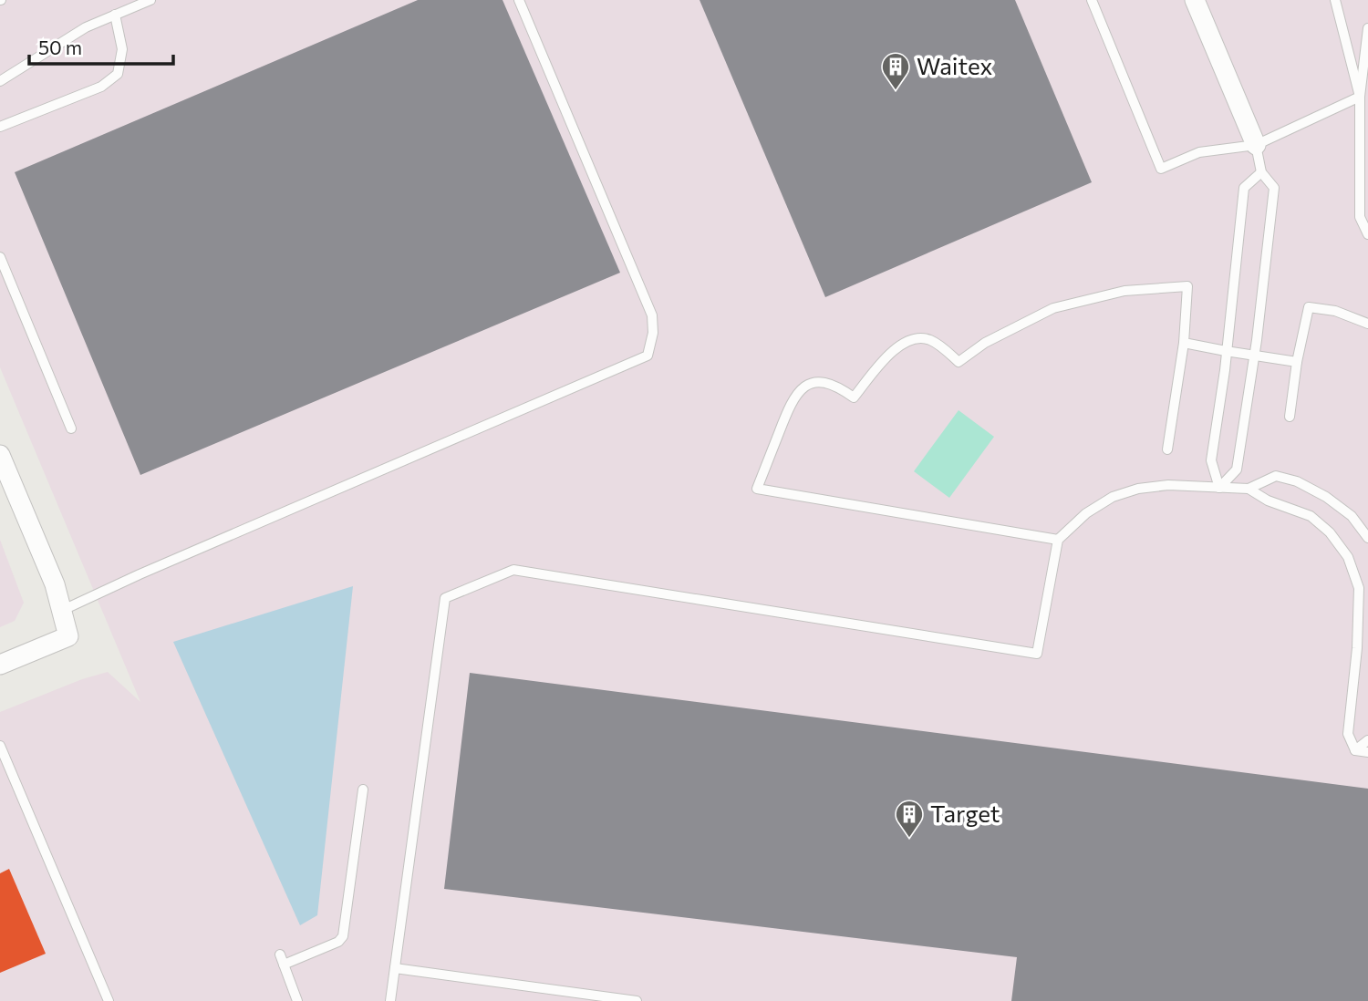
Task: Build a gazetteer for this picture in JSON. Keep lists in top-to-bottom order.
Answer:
{
  "places": {
    "building": ["Waitex", "Target"]
  },
  "scale_bar": "50 m"
}
